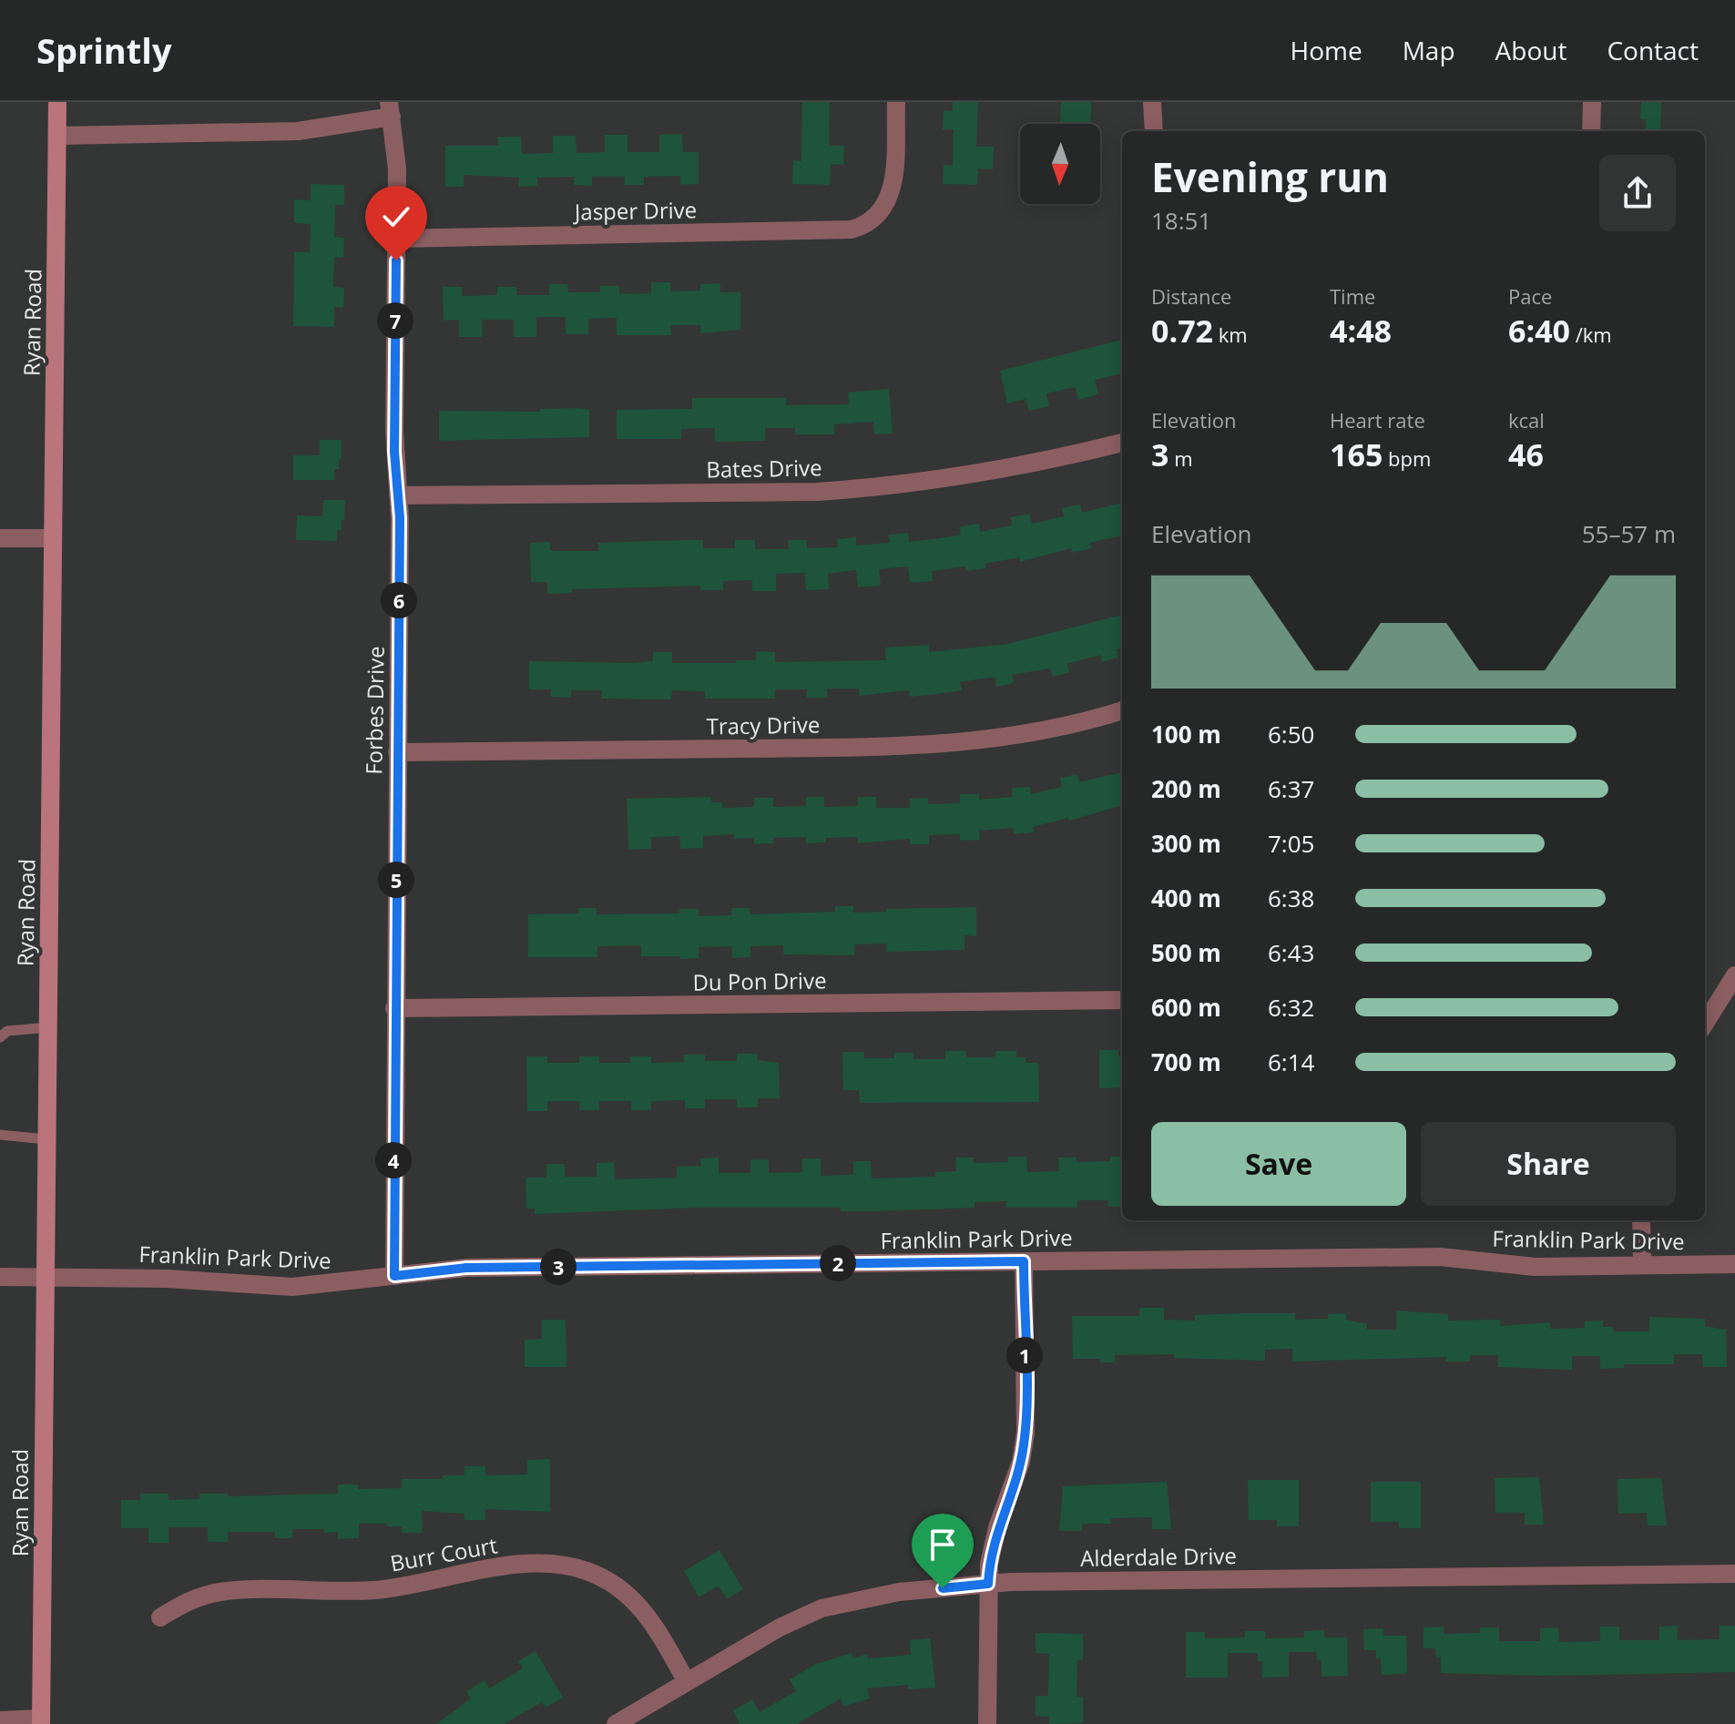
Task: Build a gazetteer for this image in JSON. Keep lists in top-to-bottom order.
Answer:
{
  "streets": {
    "main road": ["Ryan Road"],
    "street": [
      "Jasper Drive",
      "Bates Drive",
      "Forbes Drive",
      "Tracy Drive",
      "Du Pon Drive",
      "Franklin Park Drive",
      "Burr Court",
      "Alderdale Drive"
    ]
  },
  "crossings": [
    ["Jasper Drive", "Forbes Drive"],
    ["Ryan Road", "Franklin Park Drive"],
    ["Bates Drive", "Forbes Drive"],
    ["Forbes Drive", "Tracy Drive"],
    ["Forbes Drive", "Du Pon Drive"],
    ["Forbes Drive", "Franklin Park Drive"],
    ["Burr Court", "Alderdale Drive"]
  ],
  "north": "bottom",
  "page": {
    "header": "Sprintly",
    "nav": [
      "Home",
      "Map",
      "About",
      "Contact"
    ],
    "heading": ["Evening run", "18:51"],
    "stats": [
      ["Distance", "0.72 km"],
      ["Time", "4:48"],
      ["Pace", "6:40 /km"],
      ["Elevation", "3 m"],
      ["Heart rate", "165 bpm"],
      ["kcal", "46"]
    ],
    "pins": [
      "7",
      "6",
      "5",
      "4",
      "2",
      "3",
      "1"
    ],
    "chart": ["Elevation", "55–57 m"],
    "list": [
      {
        "name": "100 m",
        "note": "6:50"
      },
      {
        "name": "200 m",
        "note": "6:37"
      },
      {
        "name": "300 m",
        "note": "7:05"
      },
      {
        "name": "400 m",
        "note": "6:38"
      },
      {
        "name": "500 m",
        "note": "6:43"
      },
      {
        "name": "600 m",
        "note": "6:32"
      },
      {
        "name": "700 m",
        "note": "6:14"
      }
    ],
    "buttons": ["Save", "Share"]
  }
}
